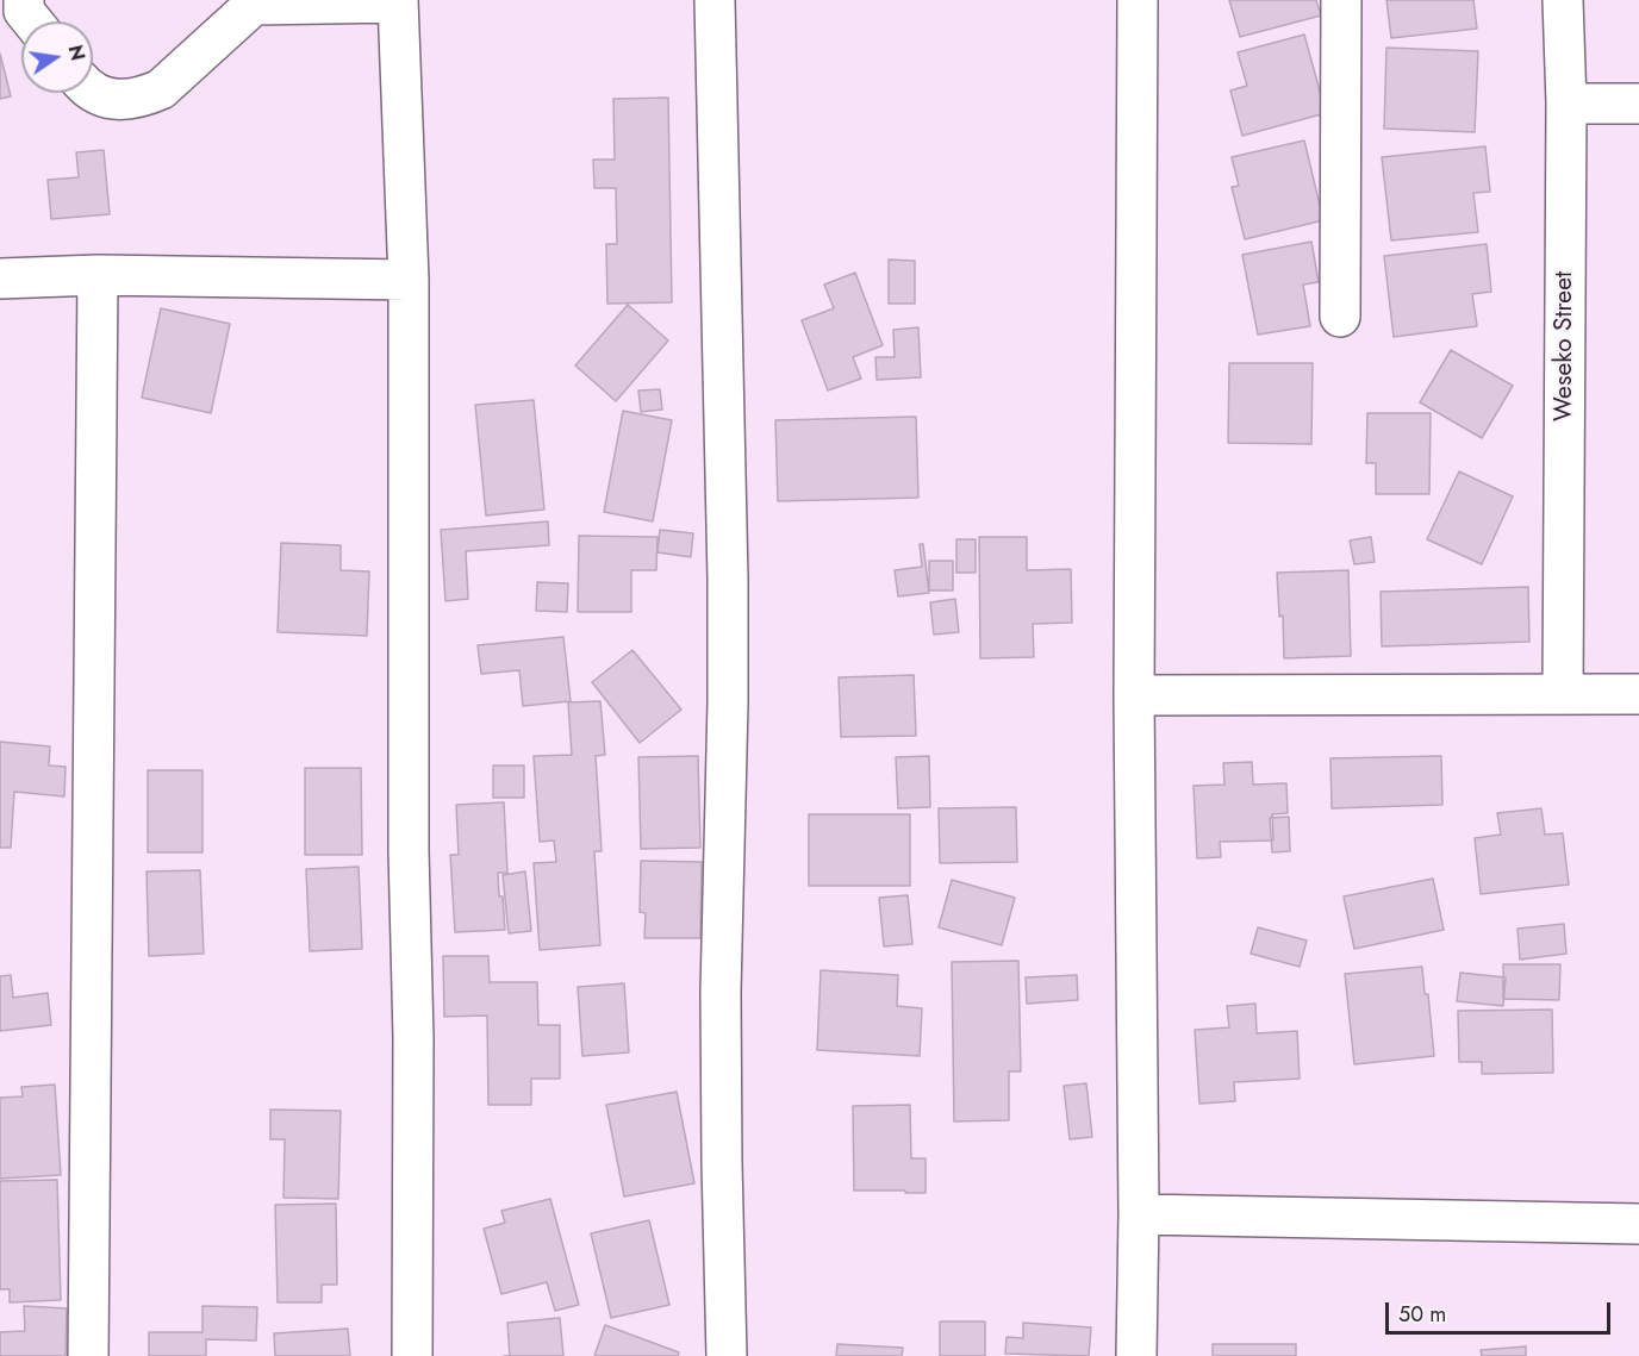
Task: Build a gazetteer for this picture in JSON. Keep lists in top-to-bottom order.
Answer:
{
  "streets": {
    "street": ["Weseko Street"]
  },
  "scale_bar": "50 m",
  "north": "right"
}
